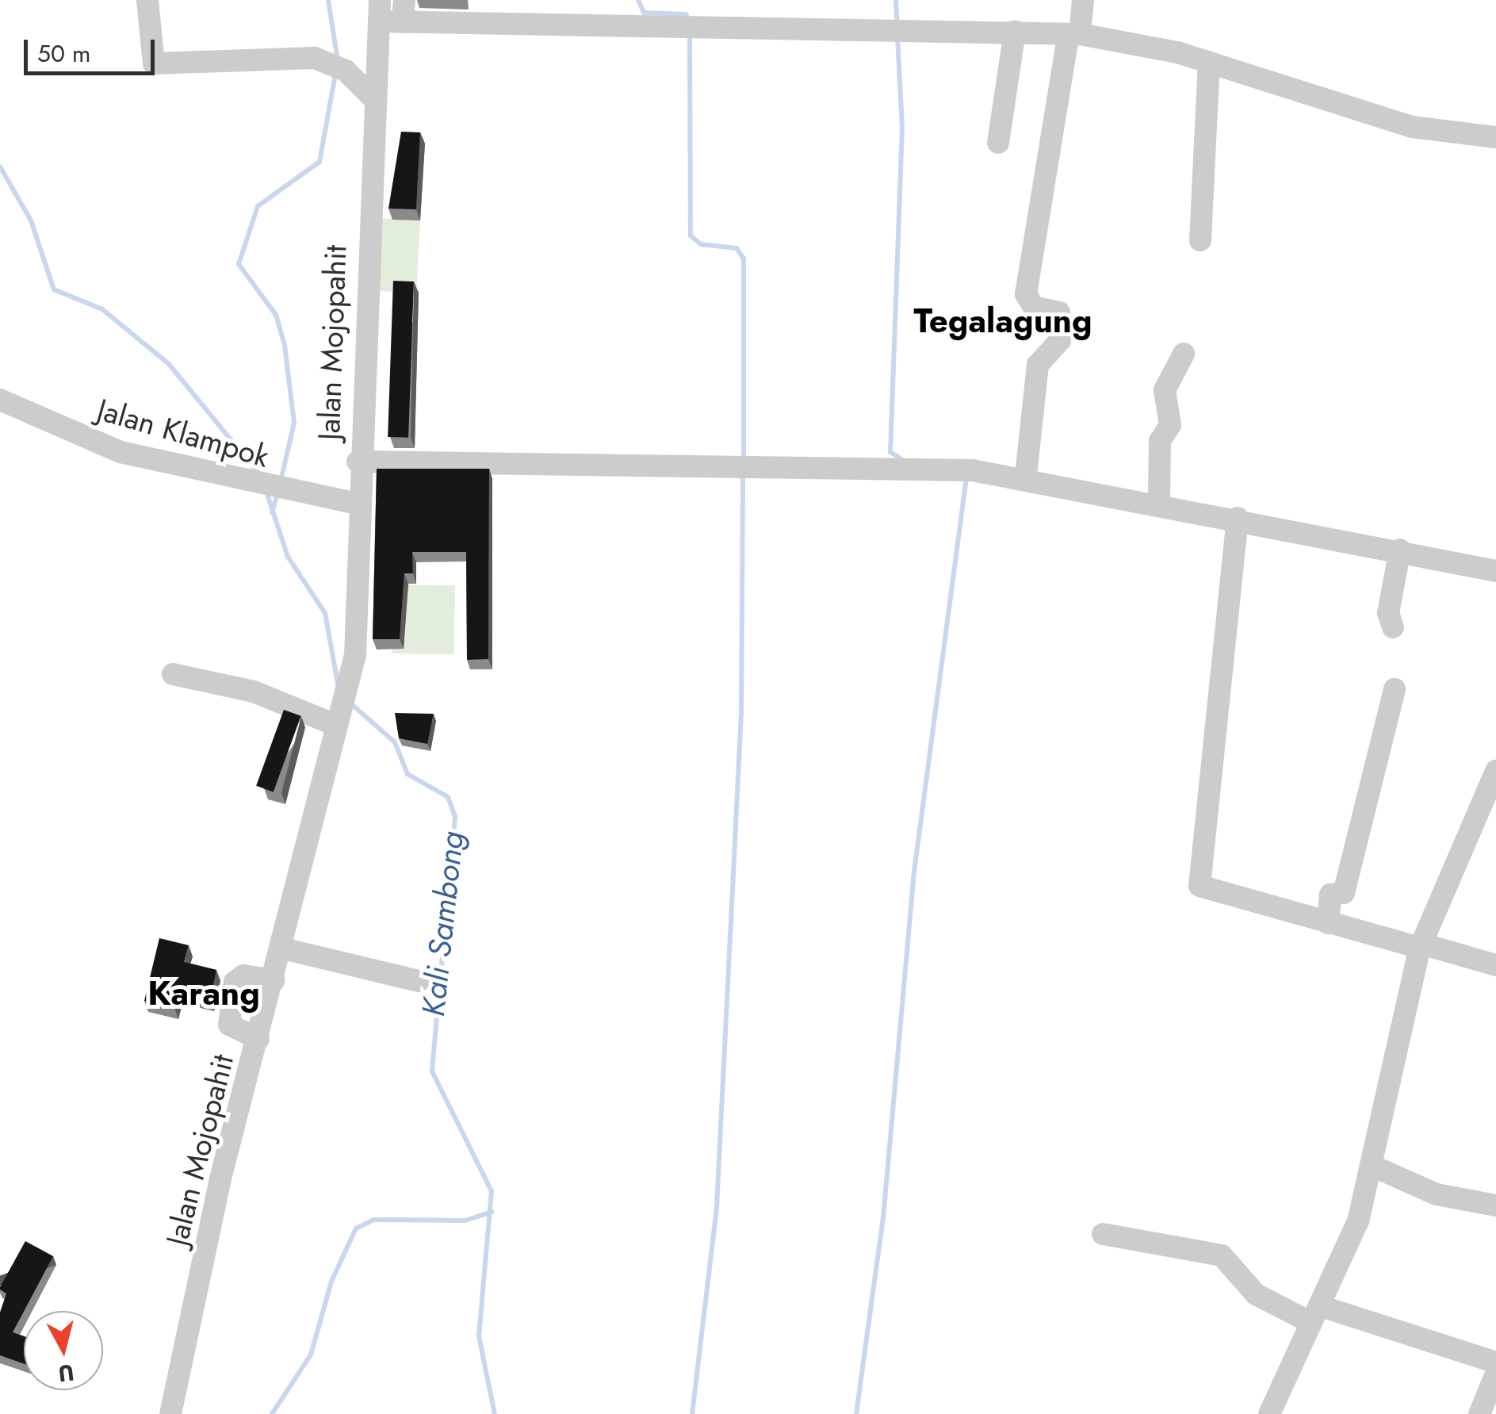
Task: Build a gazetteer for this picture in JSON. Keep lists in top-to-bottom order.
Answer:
{
  "streets": {
    "street": ["Jalan Mojopahit", "Jalan Klampok"]
  },
  "crossings": [
    ["Jalan Mojopahit", "Jalan Klampok"]
  ],
  "districts": ["Tegalagung", "Karang"],
  "water": ["Kali Sambong"],
  "scale_bar": "50 m",
  "north": "bottom"
}
